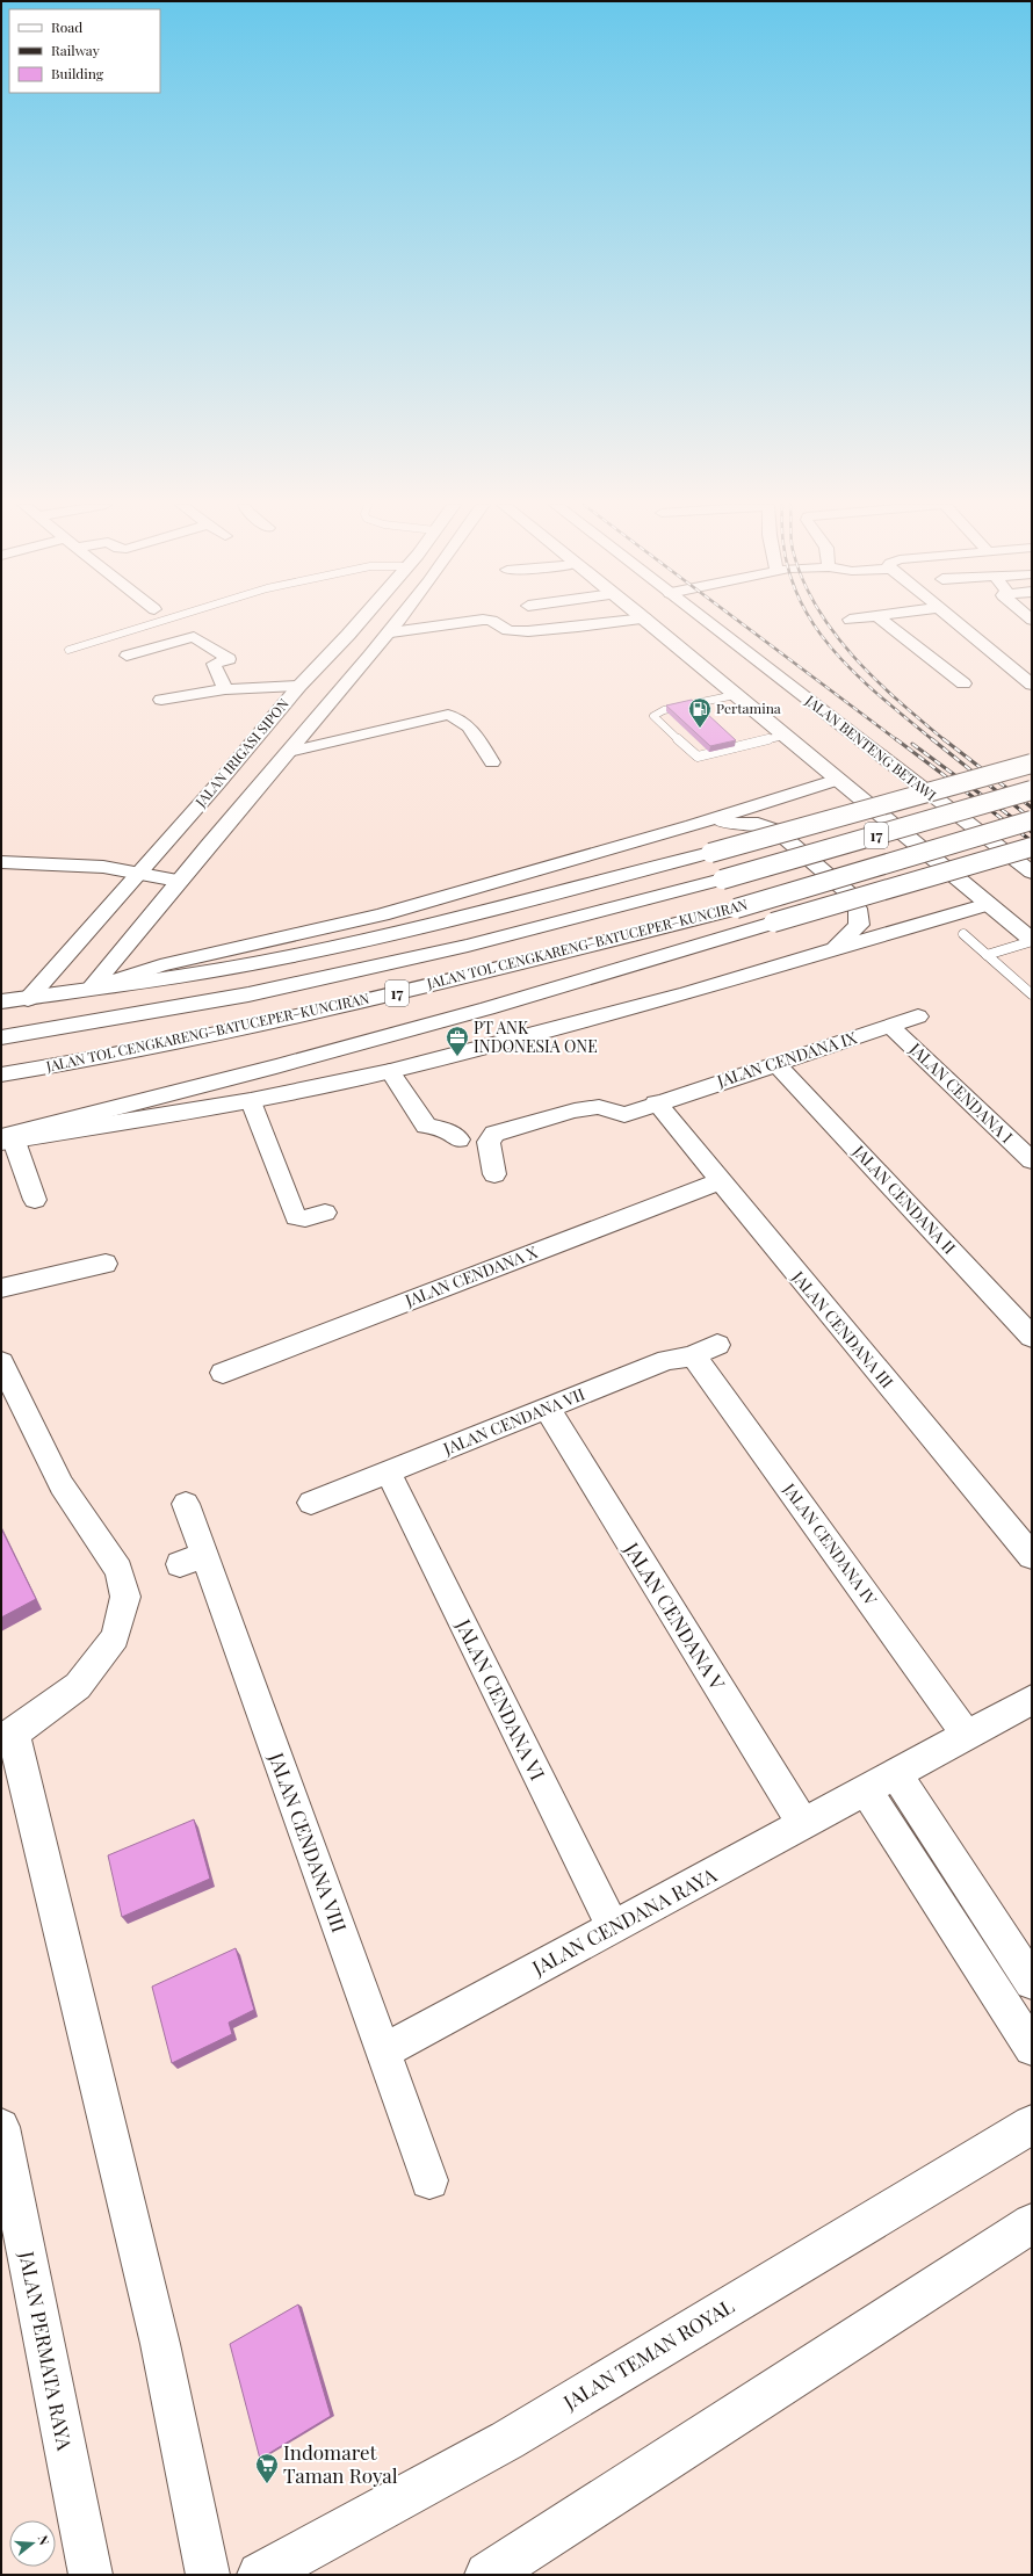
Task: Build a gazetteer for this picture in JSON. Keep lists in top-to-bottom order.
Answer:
{
  "streets": {
    "main road": [
      "JALAN BENTENG BETAWI",
      "JALAN IRIGASI SIPON",
      "17",
      "JALAN TOL CENGKARENG–BATUCEPER–KUNCIRAN",
      "JALAN TEMAN ROYAL"
    ],
    "street": [
      "JALAN CENDANA IX",
      "JALAN CENDANA I",
      "JALAN CENDANA II",
      "JALAN CENDANA X",
      "JALAN CENDANA III",
      "JALAN CENDANA VII",
      "JALAN CENDANA IV",
      "JALAN CENDANA V",
      "JALAN CENDANA VI",
      "JALAN CENDANA VIII",
      "JALAN CENDANA RAYA",
      "JALAN PERMATA RAYA"
    ]
  },
  "crossings": [
    ["JALAN CENDANA IX", "JALAN CENDANA I"],
    ["JALAN CENDANA IX", "JALAN CENDANA II"],
    ["JALAN CENDANA IX", "JALAN CENDANA III"],
    ["JALAN CENDANA X", "JALAN CENDANA III"],
    ["JALAN CENDANA VII", "JALAN CENDANA IV"],
    ["JALAN CENDANA VII", "JALAN CENDANA V"],
    ["JALAN CENDANA VII", "JALAN CENDANA VI"],
    ["JALAN CENDANA IV", "JALAN CENDANA RAYA"],
    ["JALAN CENDANA V", "JALAN CENDANA RAYA"],
    ["JALAN CENDANA VI", "JALAN CENDANA RAYA"],
    ["JALAN CENDANA VIII", "JALAN CENDANA RAYA"]
  ],
  "places": {
    "fuel station": ["Pertamina"],
    "office": ["PT ANK INDONESIA ONE"],
    "supermarket": ["Indomaret Taman Royal"]
  },
  "legend": ["Road", "Railway", "Building"],
  "north": "right"
}
